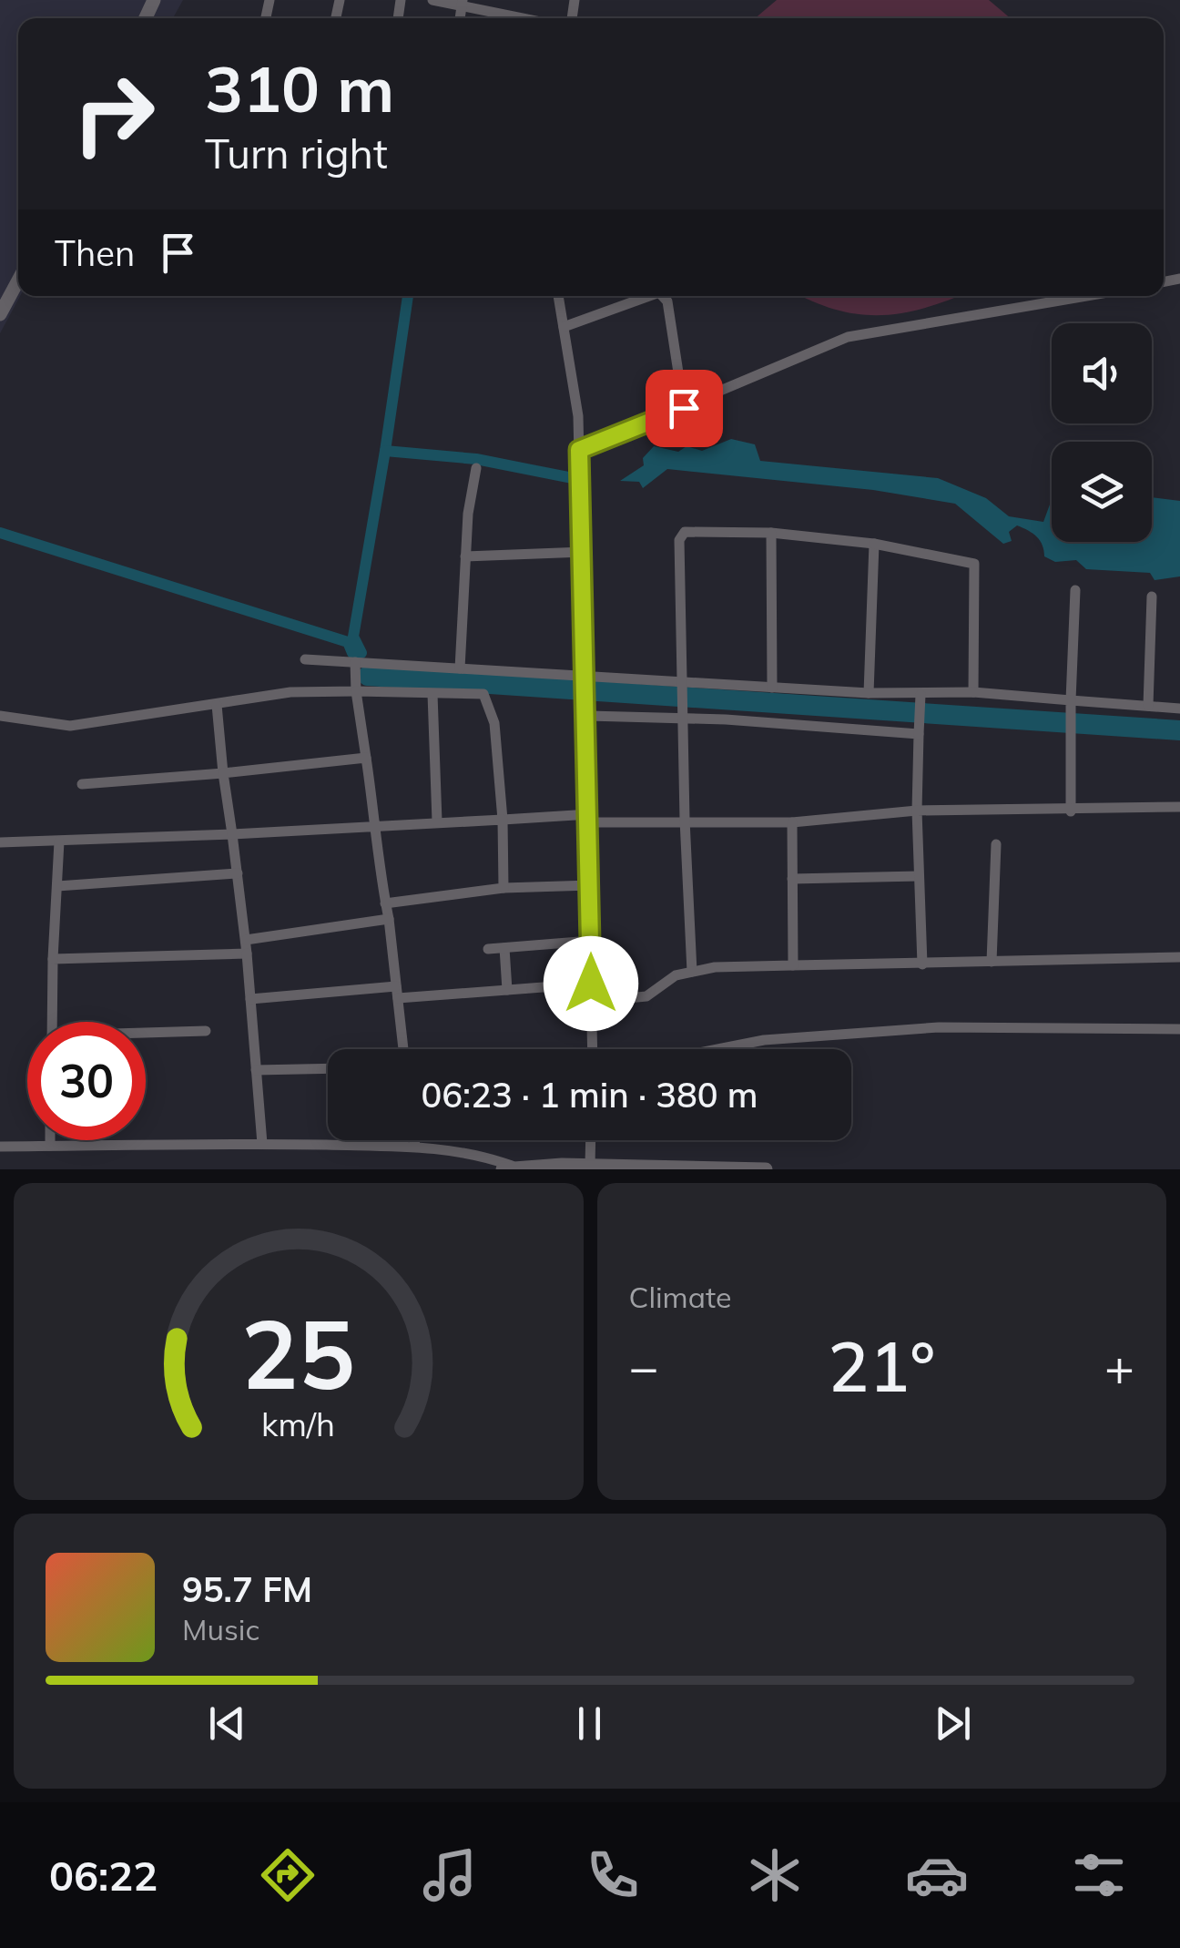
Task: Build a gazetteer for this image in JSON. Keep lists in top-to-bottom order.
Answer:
{
  "page": {
    "turn": ["310 m", "Turn right"],
    "then": "Then",
    "limit": "30",
    "trip": "06:23 · 1 min · 380 m",
    "tile": "Climate",
    "heat": ["−", "21°", "+"],
    "song": ["95.7 FM", "Music"],
    "tabs": "06:22",
    "gauge": ["25", "km/h"]
  }
}
